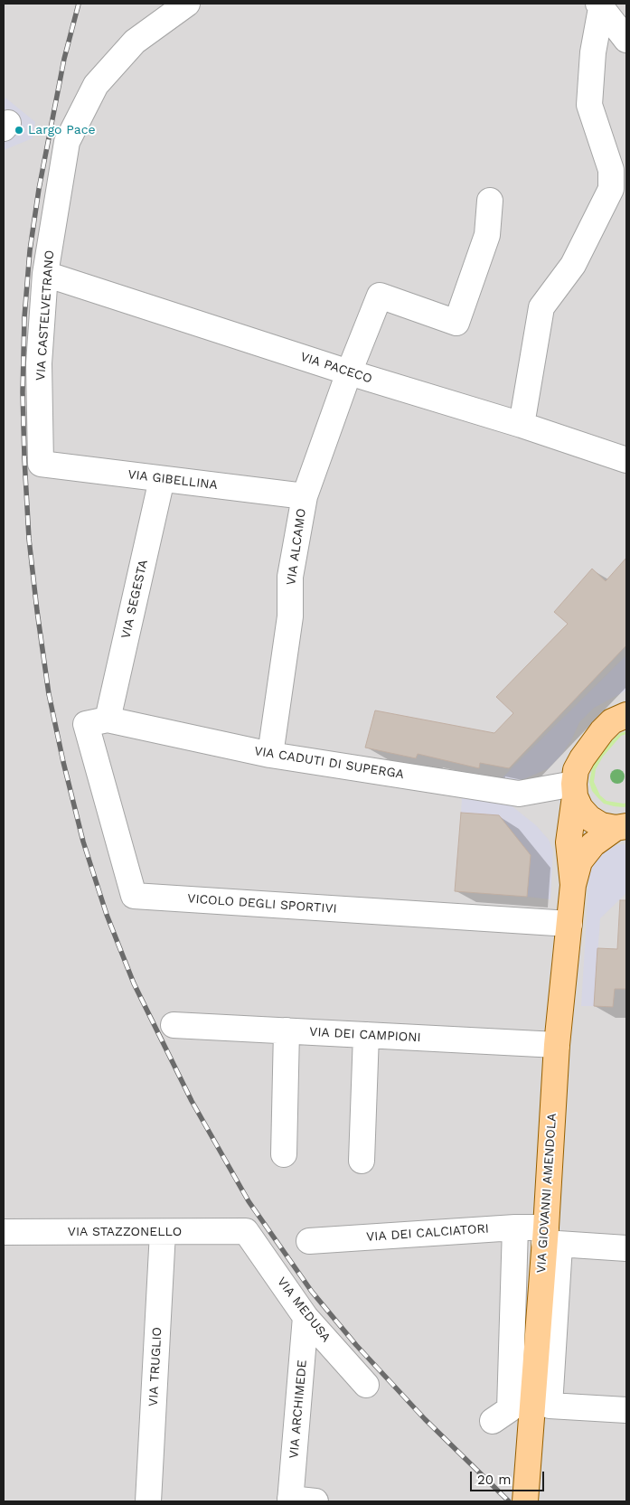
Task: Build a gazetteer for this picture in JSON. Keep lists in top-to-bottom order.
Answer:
{
  "streets": {
    "main road": ["VIA GIOVANNI AMENDOLA"],
    "street": [
      "VIA CASTELVETRANO",
      "VIA PACECO",
      "VIA GIBELLINA",
      "VIA ALCAMO",
      "VIA SEGESTA",
      "VIA CADUTI DI SUPERGA",
      "VICOLO DEGLI SPORTIVI",
      "VIA DEI CAMPIONI",
      "VIA STAZZONELLO",
      "VIA DEI CALCIATORI",
      "VIA MEDUSA",
      "VIA TRUGLIO",
      "VIA ARCHIMEDE"
    ]
  },
  "crossings": [
    ["VIA CASTELVETRANO", "VIA PACECO"],
    ["VIA CASTELVETRANO", "VIA GIBELLINA"],
    ["VIA PACECO", "VIA ALCAMO"],
    ["VIA GIBELLINA", "VIA ALCAMO"],
    ["VIA GIBELLINA", "VIA SEGESTA"],
    ["VIA ALCAMO", "VIA CADUTI DI SUPERGA"],
    ["VIA SEGESTA", "VIA CADUTI DI SUPERGA"],
    ["VIA SEGESTA", "VICOLO DEGLI SPORTIVI"],
    ["VIA CADUTI DI SUPERGA", "VICOLO DEGLI SPORTIVI"],
    ["VICOLO DEGLI SPORTIVI", "VIA GIOVANNI AMENDOLA"],
    ["VIA DEI CAMPIONI", "VIA GIOVANNI AMENDOLA"],
    ["VIA GIOVANNI AMENDOLA", "VIA DEI CALCIATORI"],
    ["VIA STAZZONELLO", "VIA MEDUSA"],
    ["VIA STAZZONELLO", "VIA TRUGLIO"],
    ["VIA MEDUSA", "VIA ARCHIMEDE"]
  ],
  "places": ["Largo Pace"],
  "scale_bar": "20 m"
}
